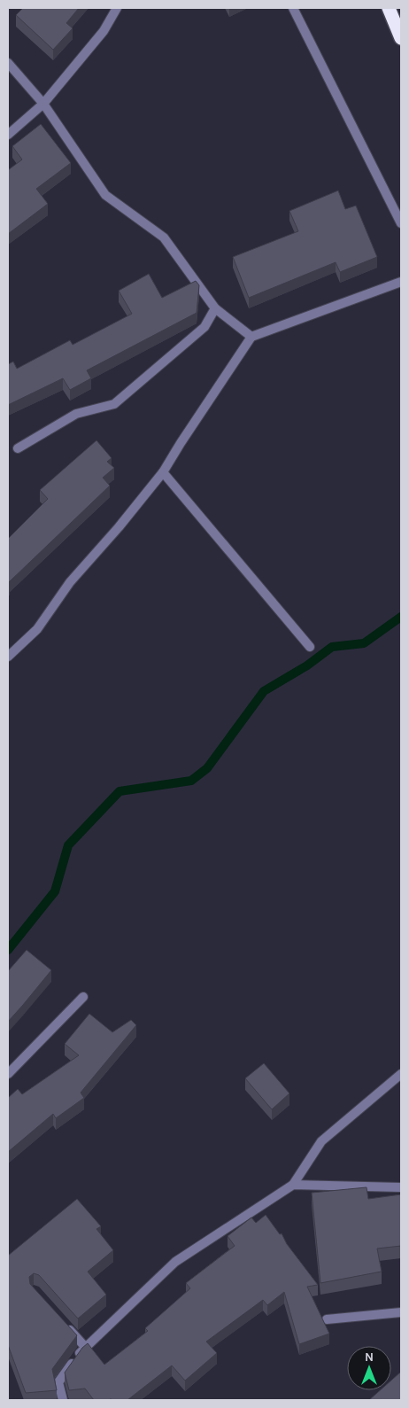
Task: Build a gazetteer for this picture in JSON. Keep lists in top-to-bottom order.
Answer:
{
  "north": "top"
}
